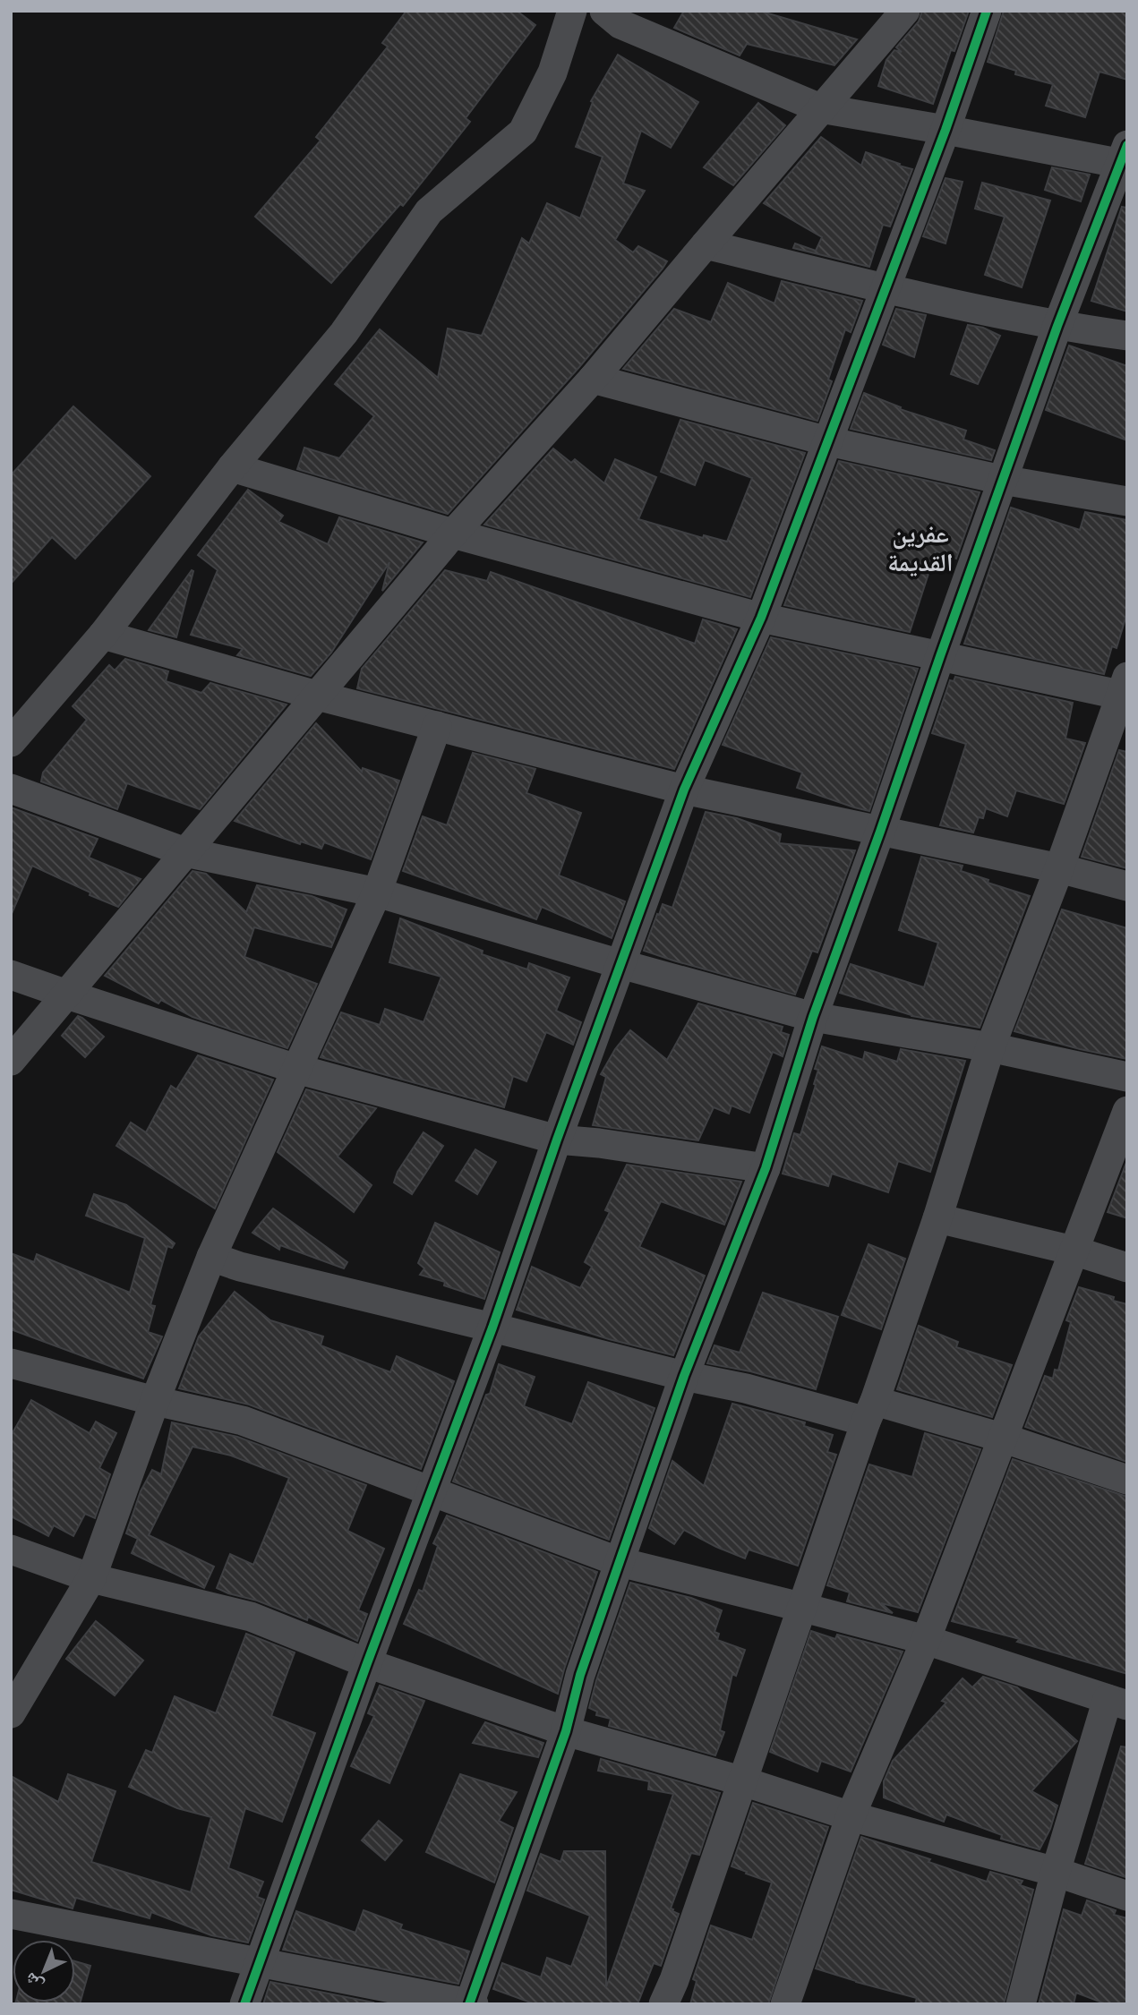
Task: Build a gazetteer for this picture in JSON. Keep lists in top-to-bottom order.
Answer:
{
  "districts": ["عفرين القديمة"],
  "north": "bottom left"
}
